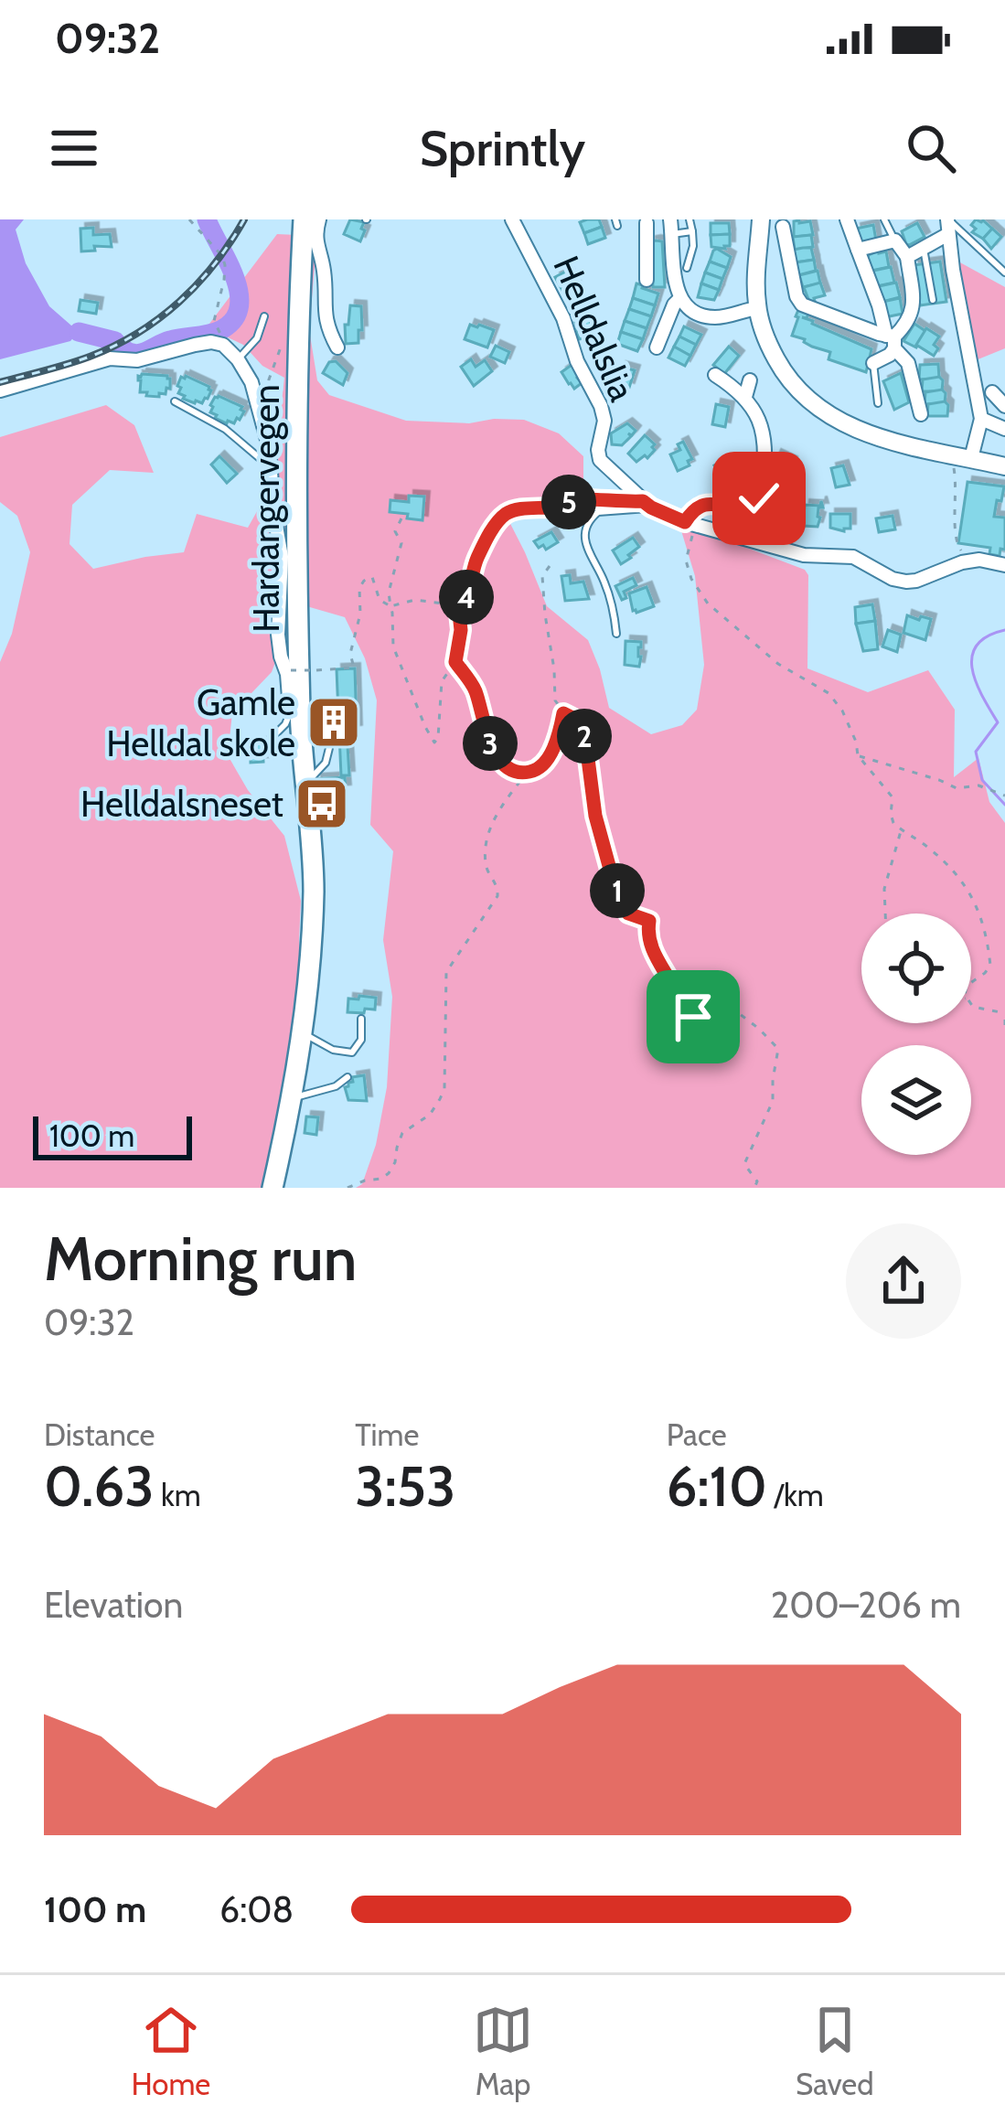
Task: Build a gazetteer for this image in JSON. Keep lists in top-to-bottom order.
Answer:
{
  "streets": {
    "main road": ["Hardangervegen"],
    "street": ["Helldalslia"]
  },
  "places": {
    "building": ["Gamle Helldal skole"],
    "bus stop": ["Helldalsneset"]
  },
  "scale_bar": "100 m",
  "page": {
    "status": "09:32",
    "header": "Sprintly",
    "pins": [
      "5",
      "4",
      "2",
      "3",
      "1"
    ],
    "scale": "100 m",
    "heading": ["Morning run", "09:32"],
    "stats": [
      ["Distance", "0.63 km"],
      ["Time", "3:53"],
      ["Pace", "6:10 /km"]
    ],
    "chart": ["Elevation", "200–206 m"],
    "list": [
      {
        "name": "100 m",
        "note": "6:08"
      }
    ],
    "tabs": ["Home", "Map", "Saved"]
  }
}
